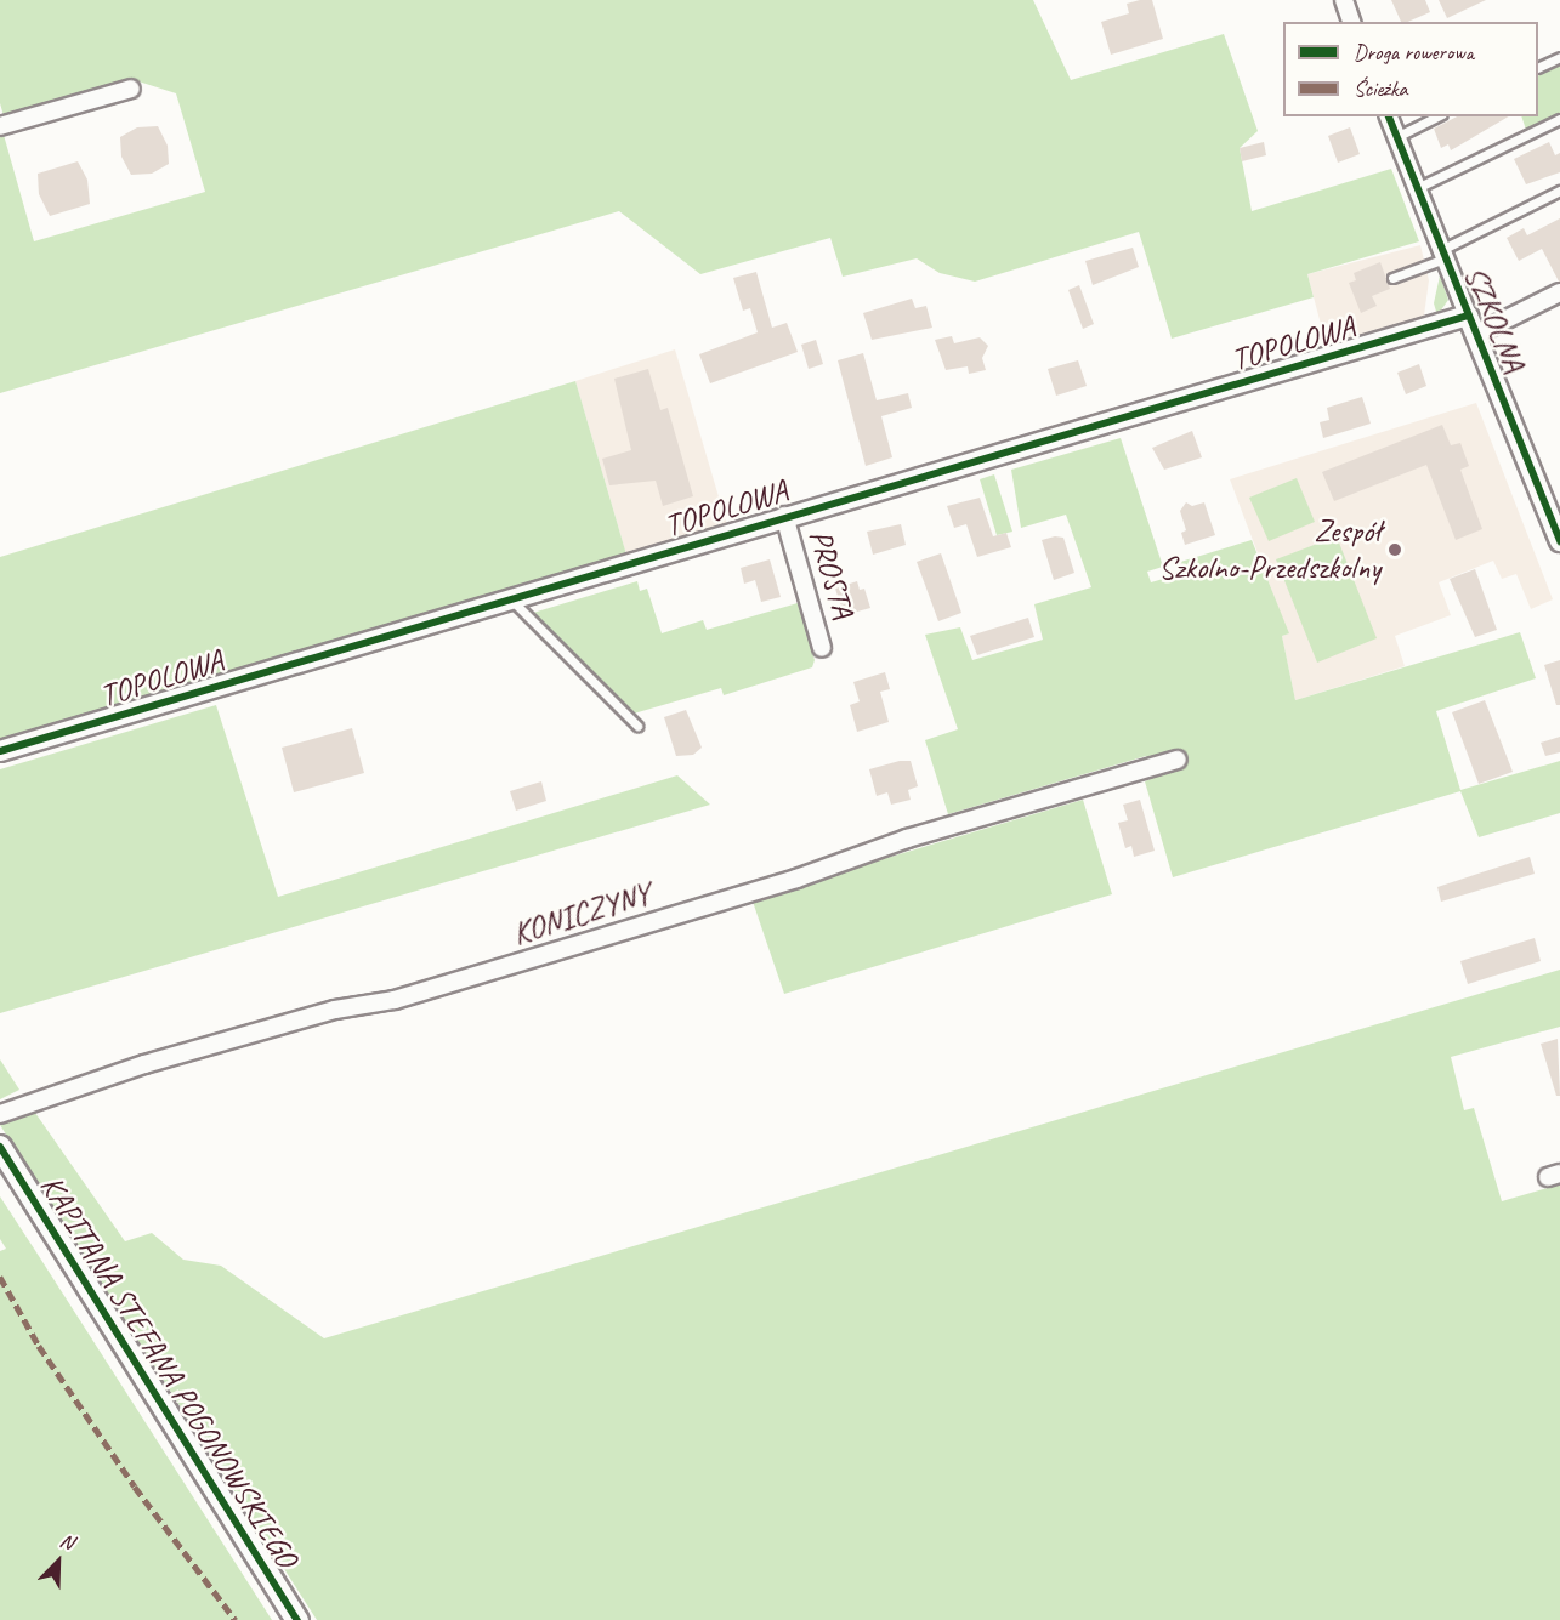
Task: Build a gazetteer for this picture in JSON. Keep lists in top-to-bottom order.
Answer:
{
  "streets": {
    "main road": ["KAPITANA STEFANA POGONOWSKIEGO"],
    "street": [
      "SZKOLNA",
      "TOPOLOWA",
      "PROSTA",
      "KONICZYNY"
    ]
  },
  "crossings": [
    ["SZKOLNA", "TOPOLOWA"],
    ["TOPOLOWA", "PROSTA"]
  ],
  "places": ["Zespół Szkolno-Przedszkolny"],
  "legend": ["Droga rowerowa", "Ścieżka"],
  "north": "top right"
}
